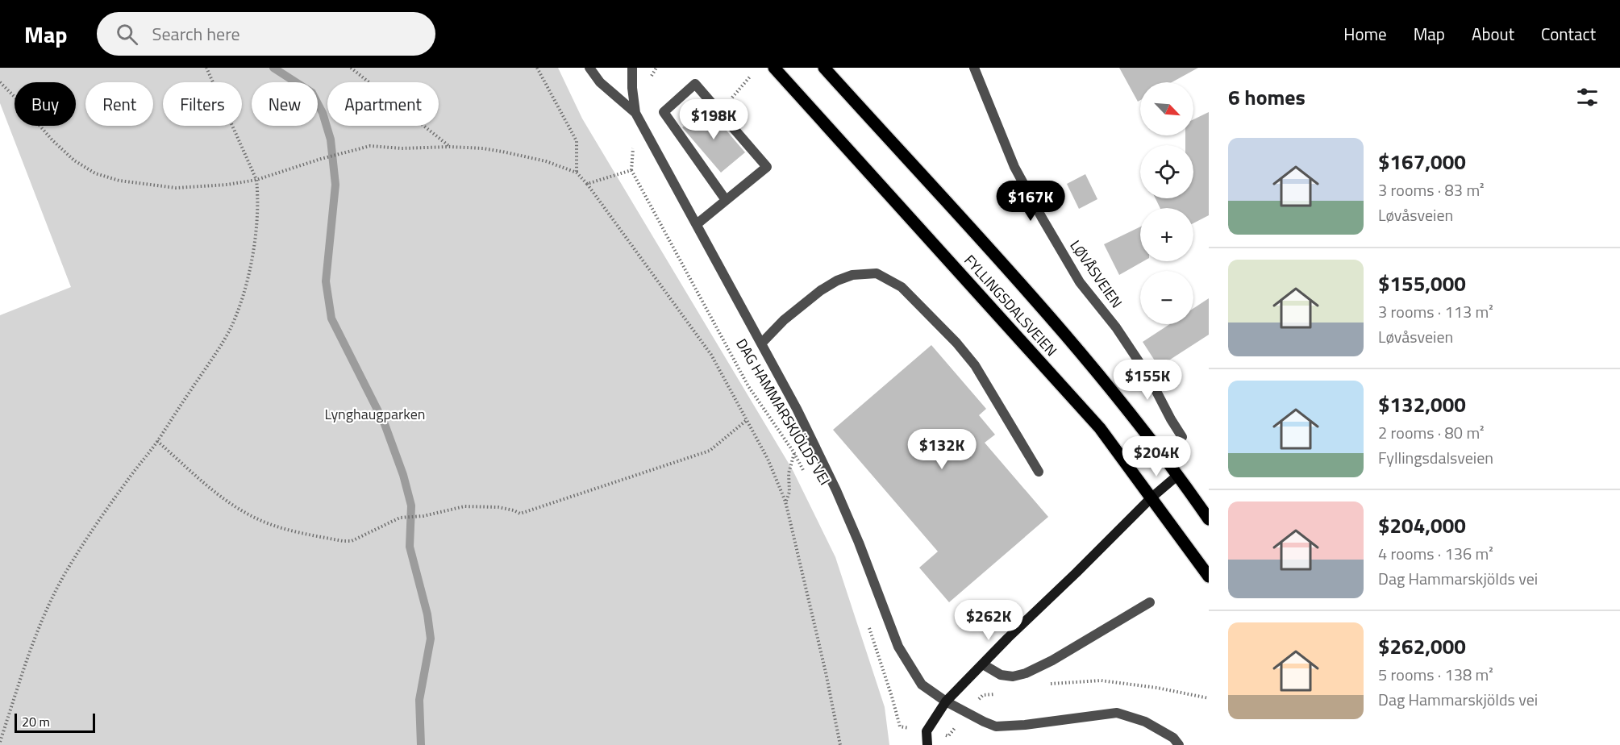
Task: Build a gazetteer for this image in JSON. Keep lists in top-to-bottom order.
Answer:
{
  "streets": {
    "main road": ["FYLLINGSDALSVEIEN"],
    "street": ["LØVÅSVEIEN", "DAG HAMMARSKJÖLDS VEI"]
  },
  "parks": ["Lynghaugparken"],
  "scale_bar": "20 m",
  "north": "bottom right",
  "page": {
    "header": "Map",
    "search": "Search here",
    "nav": [
      "Home",
      "Map",
      "About",
      "Contact"
    ],
    "heading": "6 homes",
    "map_buttons": ["+", "−"],
    "chip": [
      "Buy",
      "Rent",
      "Filters",
      "New",
      "Apartment"
    ],
    "price": [
      "$198K",
      "$167K",
      "$155K",
      "$132K",
      "$204K",
      "$262K"
    ],
    "list": [
      {
        "name": "$167,000",
        "note": "3 rooms · 83 m² · Løvåsveien"
      },
      {
        "name": "$155,000",
        "note": "3 rooms · 113 m² · Løvåsveien"
      },
      {
        "name": "$132,000",
        "note": "2 rooms · 80 m² · Fyllingsdalsveien"
      },
      {
        "name": "$204,000",
        "note": "4 rooms · 136 m² · Dag Hammarskjölds vei"
      },
      {
        "name": "$262,000",
        "note": "5 rooms · 138 m² · Dag Hammarskjölds vei"
      }
    ],
    "scale": "20 m"
  }
}
